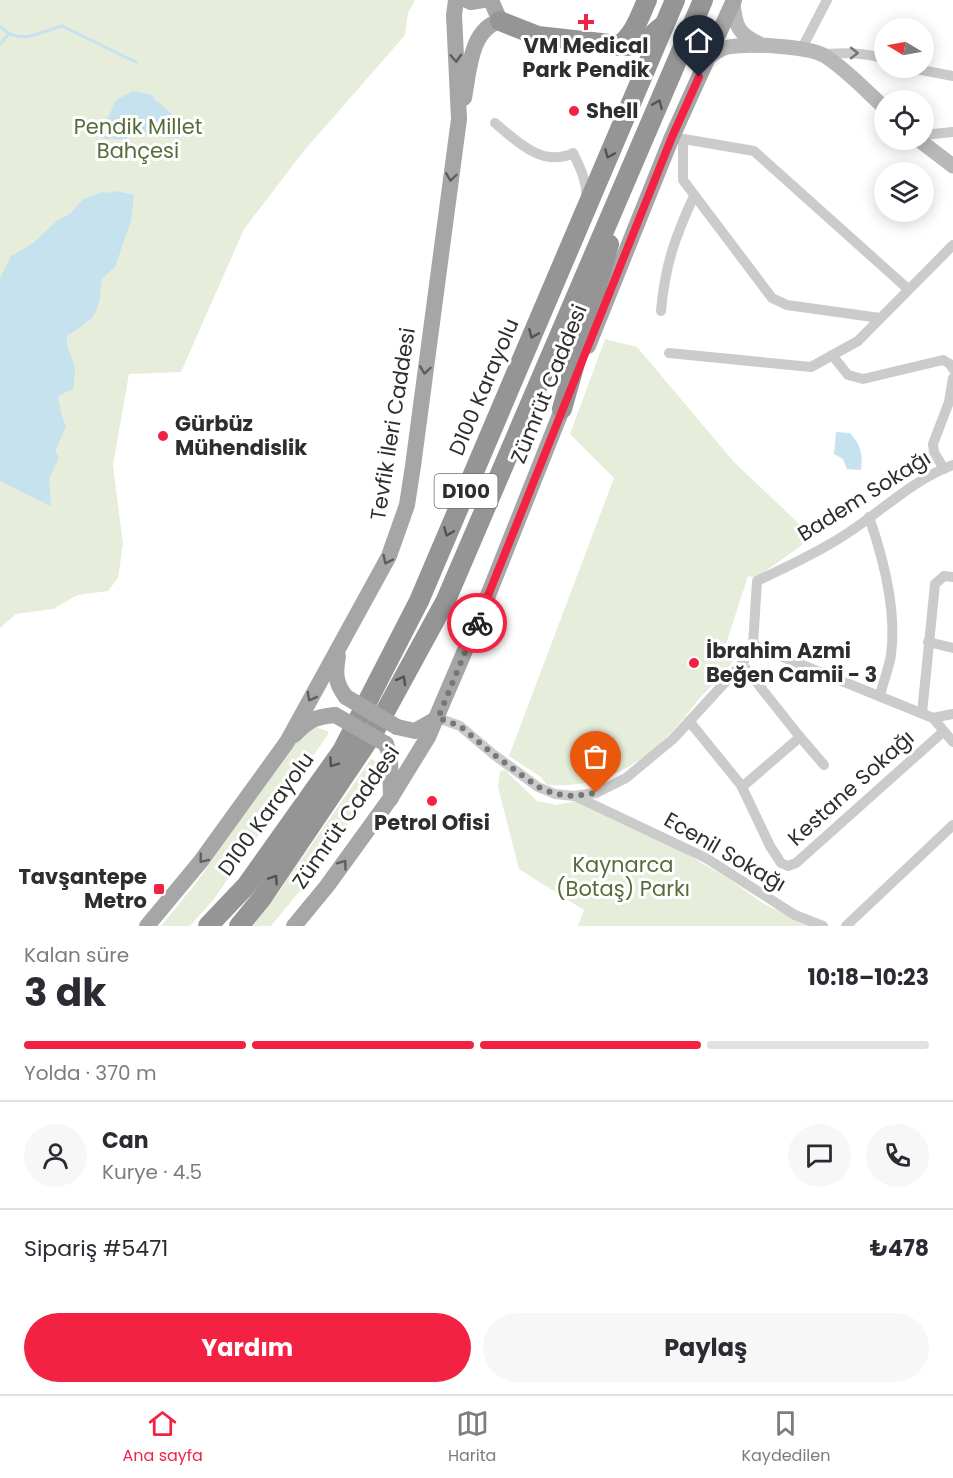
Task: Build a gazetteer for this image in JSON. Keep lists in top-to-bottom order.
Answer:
{
  "streets": {
    "highway": ["D100 Karayolu", "D100"],
    "main road": ["Zümrüt Caddesi", "Tevfik İleri Caddesi"],
    "street": ["Badem Sokağı", "Kestane Sokağı", "Ecenil Sokağı"]
  },
  "one_way": ["Tevfik İleri Caddesi"],
  "parks": ["Pendik Millet Bahçesi", "Kaynarca (Botaş) Parkı"],
  "places": {
    "health": ["VM Medical Park Pendik"],
    "other": [
      "Shell",
      "Gürbüz Mühendislik",
      "İbrahim Azmi Beğen Camii - 3",
      "Petrol Ofisi"
    ],
    "transit": ["Tavşantepe Metro"]
  },
  "north": "left",
  "page": {
    "heading": ["3 dk", "Kalan süre", "10:18–10:23"],
    "panel": [
      "Can",
      "Kurye · 4.5",
      "Sipariş #5471",
      "₺478"
    ],
    "bar": "Yolda · 370 m",
    "buttons": ["Yardım", "Paylaş"],
    "tabs": ["Ana sayfa", "Harita", "Kaydedilen"]
  }
}
